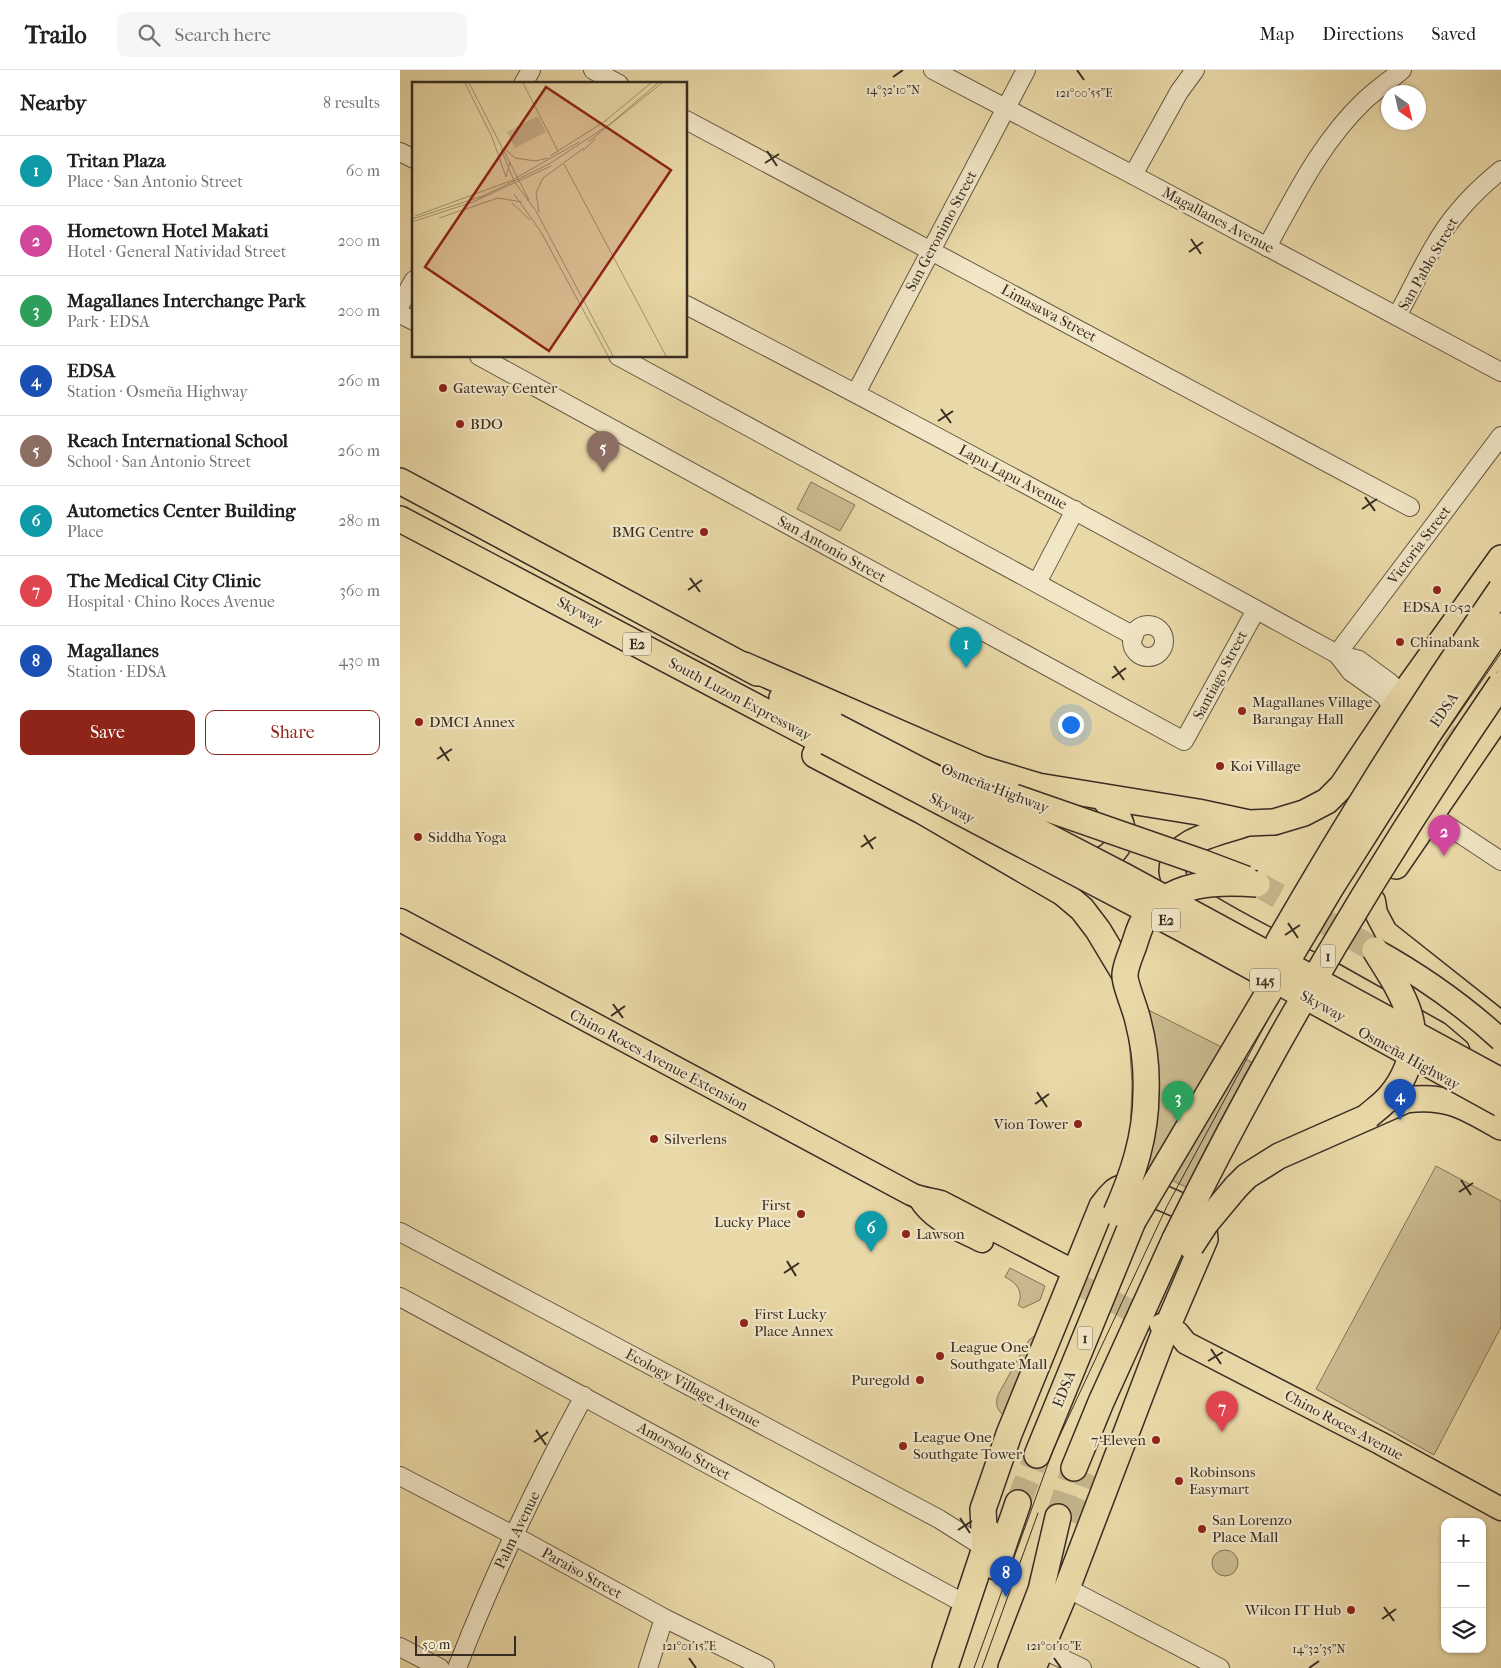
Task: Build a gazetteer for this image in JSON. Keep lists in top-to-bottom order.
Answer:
{
  "streets": {
    "highway": [
      "Skyway",
      "E2",
      "South Luzon Expressway",
      "EDSA",
      "Osmeña Highway",
      "1"
    ],
    "main road": ["145", "Chino Roces Avenue Extension", "Chino Roces Avenue"],
    "street": [
      "Magallanes Avenue",
      "San Geronimo Street",
      "San Pablo Street",
      "Limasawa Street",
      "Lapu-Lapu Avenue",
      "Victoria Street",
      "San Antonio Street",
      "Santiago Street",
      "Ecology Village Avenue",
      "Amorsolo Street",
      "Palm Avenue",
      "Paraiso Street"
    ]
  },
  "crossings": [
    ["Magallanes Avenue", "San Geronimo Street"],
    ["Magallanes Avenue", "San Pablo Street"],
    ["San Geronimo Street", "Limasawa Street"],
    ["San Geronimo Street", "Lapu-Lapu Avenue"],
    ["Lapu-Lapu Avenue", "Victoria Street"],
    ["Lapu-Lapu Avenue", "Santiago Street"],
    ["San Antonio Street", "Santiago Street"],
    ["Skyway", "South Luzon Expressway"],
    ["Skyway", "Osmeña Highway"],
    ["South Luzon Expressway", "Osmeña Highway"],
    ["EDSA", "1"],
    ["Amorsolo Street", "Palm Avenue"],
    ["Palm Avenue", "Paraiso Street"]
  ],
  "places": [
    "Gateway Center",
    "BDO",
    "BMG Centre",
    "EDSA 1052",
    "Chinabank",
    "Magallanes Village Barangay Hall",
    "DMCI Annex",
    "Koi Village",
    "Siddha Yoga",
    "Vion Tower",
    "Silverlens",
    "First Lucky Place",
    "Lawson",
    "First Lucky Place Annex",
    "League One Southgate Mall",
    "Puregold",
    "7-Eleven",
    "League One Southgate Tower",
    "Robinsons Easymart",
    "San Lorenzo Place Mall",
    "Wilcon IT Hub"
  ],
  "scale_bar": "50 m",
  "north": "bottom right",
  "page": {
    "header": "Trailo",
    "search": "Search here",
    "nav": ["Map", "Directions", "Saved"],
    "heading": ["Nearby", "8 results"],
    "list": [
      {
        "mark": "1",
        "name": "Tritan Plaza",
        "note": "Place · San Antonio Street",
        "value": "60 m"
      },
      {
        "mark": "2",
        "name": "Hometown Hotel Makati",
        "note": "Hotel · General Natividad Street",
        "value": "200 m"
      },
      {
        "mark": "3",
        "name": "Magallanes Interchange Park",
        "note": "Park · EDSA",
        "value": "200 m"
      },
      {
        "mark": "4",
        "name": "EDSA",
        "note": "Station · Osmeña Highway",
        "value": "260 m"
      },
      {
        "mark": "5",
        "name": "Reach International School",
        "note": "School · San Antonio Street",
        "value": "260 m"
      },
      {
        "mark": "6",
        "name": "Autometics Center Building",
        "note": "Place",
        "value": "280 m"
      },
      {
        "mark": "7",
        "name": "The Medical City Clinic",
        "note": "Hospital · Chino Roces Avenue",
        "value": "360 m"
      },
      {
        "mark": "8",
        "name": "Magallanes",
        "note": "Station · EDSA",
        "value": "430 m"
      }
    ],
    "pins": [
      "5",
      "1",
      "2",
      "4",
      "3",
      "6",
      "7",
      "8"
    ],
    "buttons": ["Save", "Share"],
    "map_buttons": ["+", "−"],
    "scale": "50 m"
  },
  "coordinates": [
    "14°32'10\"N",
    "121°00'55\"E",
    "121°01'15\"E",
    "121°01'10\"E",
    "14°32'35\"N"
  ]
}
